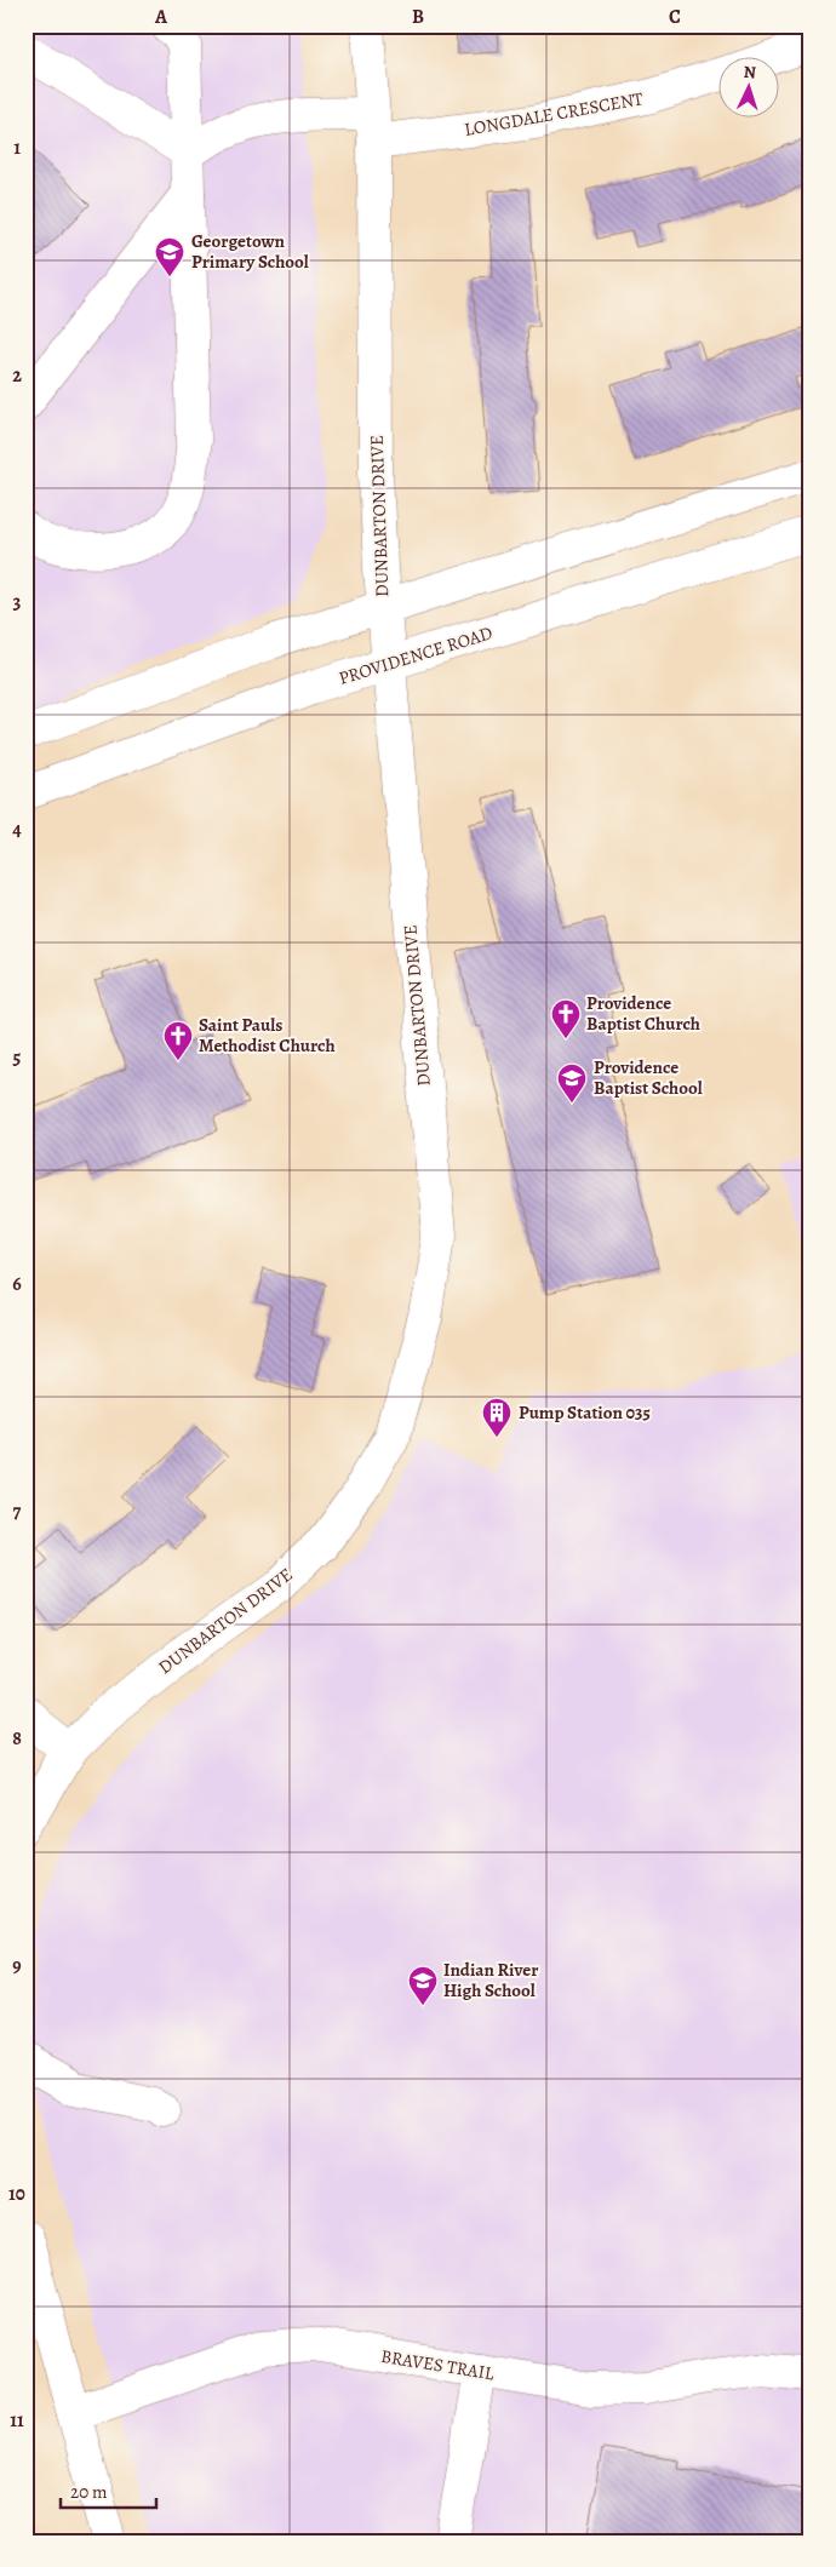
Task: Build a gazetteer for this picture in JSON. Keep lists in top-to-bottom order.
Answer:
{
  "streets": {
    "street": [
      "LONGDALE CRESCENT",
      "DUNBARTON DRIVE",
      "PROVIDENCE ROAD",
      "BRAVES TRAIL"
    ]
  },
  "crossings": [
    ["LONGDALE CRESCENT", "DUNBARTON DRIVE"],
    ["DUNBARTON DRIVE", "PROVIDENCE ROAD"]
  ],
  "places": {
    "school or university": ["Georgetown Primary School", "Providence Baptist School", "Indian River High School"],
    "church": ["Providence Baptist Church", "Saint Pauls Methodist Church"],
    "building": ["Pump Station 035"]
  },
  "scale_bar": "20 m",
  "north": "top",
  "grid": {
    "columns": ["A", "B", "C"],
    "rows": [
      "1",
      "2",
      "3",
      "4",
      "5",
      "6",
      "7",
      "8",
      "9",
      "10",
      "11"
    ]
  }
}
